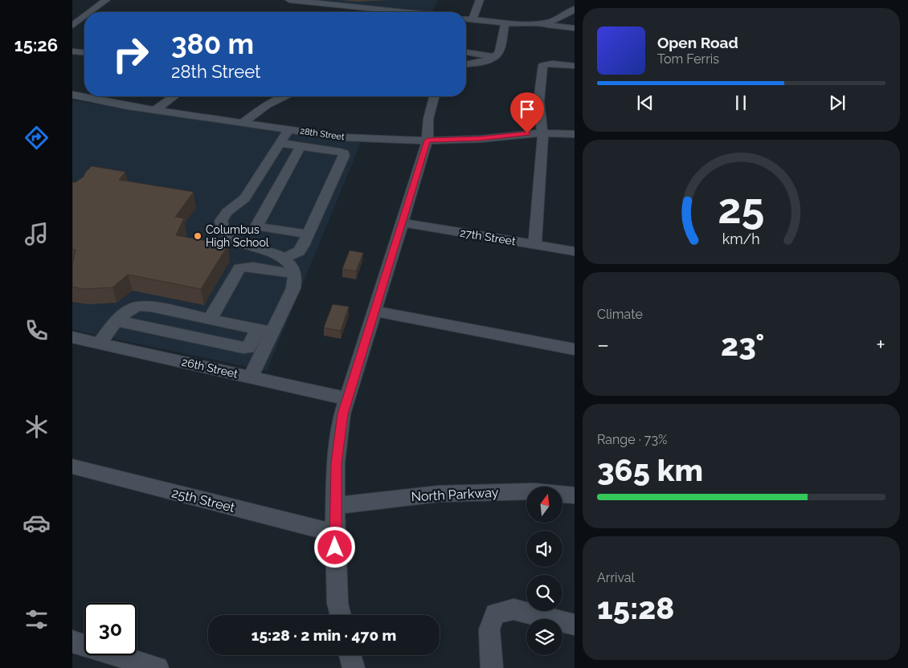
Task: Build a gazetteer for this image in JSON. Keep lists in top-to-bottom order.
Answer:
{
  "streets": {
    "street": [
      "28th Street",
      "27th Street",
      "26th Street",
      "North Parkway",
      "25th Street"
    ]
  },
  "places": ["Columbus High School"],
  "north": "top",
  "page": {
    "tabs": "15:26",
    "turn": ["380 m", "28th Street"],
    "song": ["Open Road", "Tom Ferris"],
    "tile": [
      "Climate",
      ["Range · 73%", "365 km"],
      ["Arrival", "15:28"]
    ],
    "heat": ["−", "23°", "+"],
    "limit": "30",
    "trip": "15:28 · 2 min · 470 m",
    "gauge": ["25", "km/h"]
  }
}
